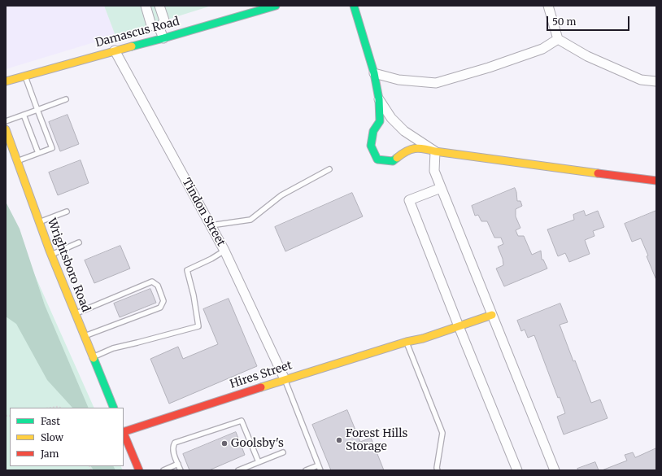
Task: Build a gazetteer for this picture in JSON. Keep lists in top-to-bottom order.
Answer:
{
  "streets": {
    "street": [
      "Damascus Road",
      "Tindon Street",
      "Wrightsboro Road",
      "Hires Street"
    ]
  },
  "crossings": [
    ["Damascus Road", "Tindon Street"],
    ["Tindon Street", "Hires Street"]
  ],
  "places": ["Forest Hills Storage", "Goolsby's"],
  "legend": ["Fast", "Slow", "Jam"],
  "scale_bar": "50 m"
}
